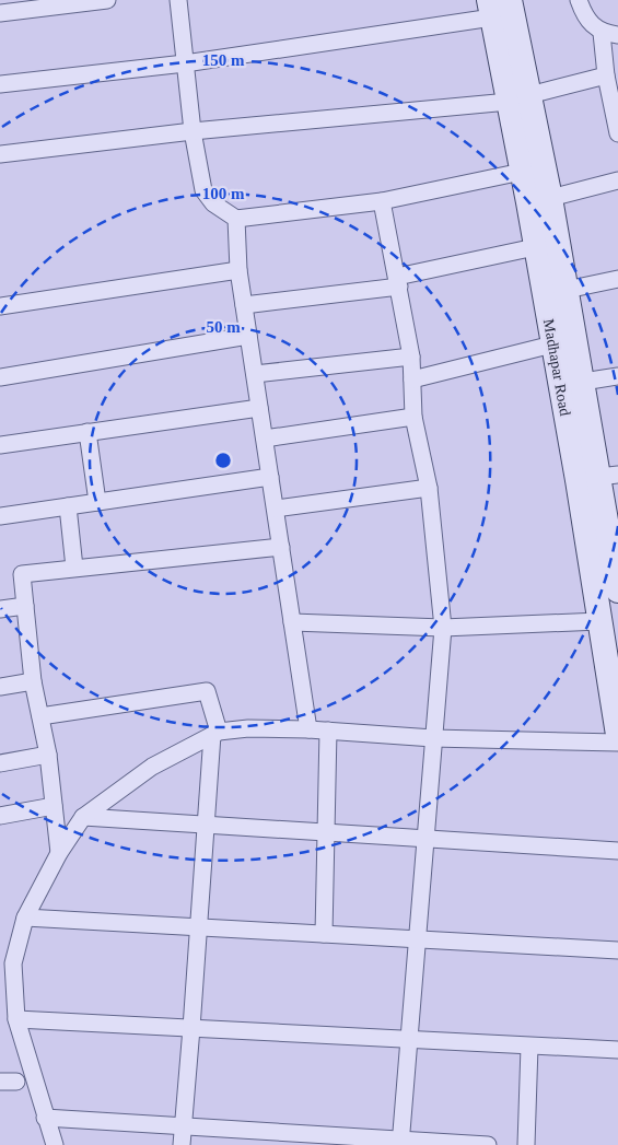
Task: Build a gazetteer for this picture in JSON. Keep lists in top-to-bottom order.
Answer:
{
  "streets": {
    "main road": ["Madhapar Road"]
  },
  "rings": ["150 m", "100 m", "50 m"]
}
